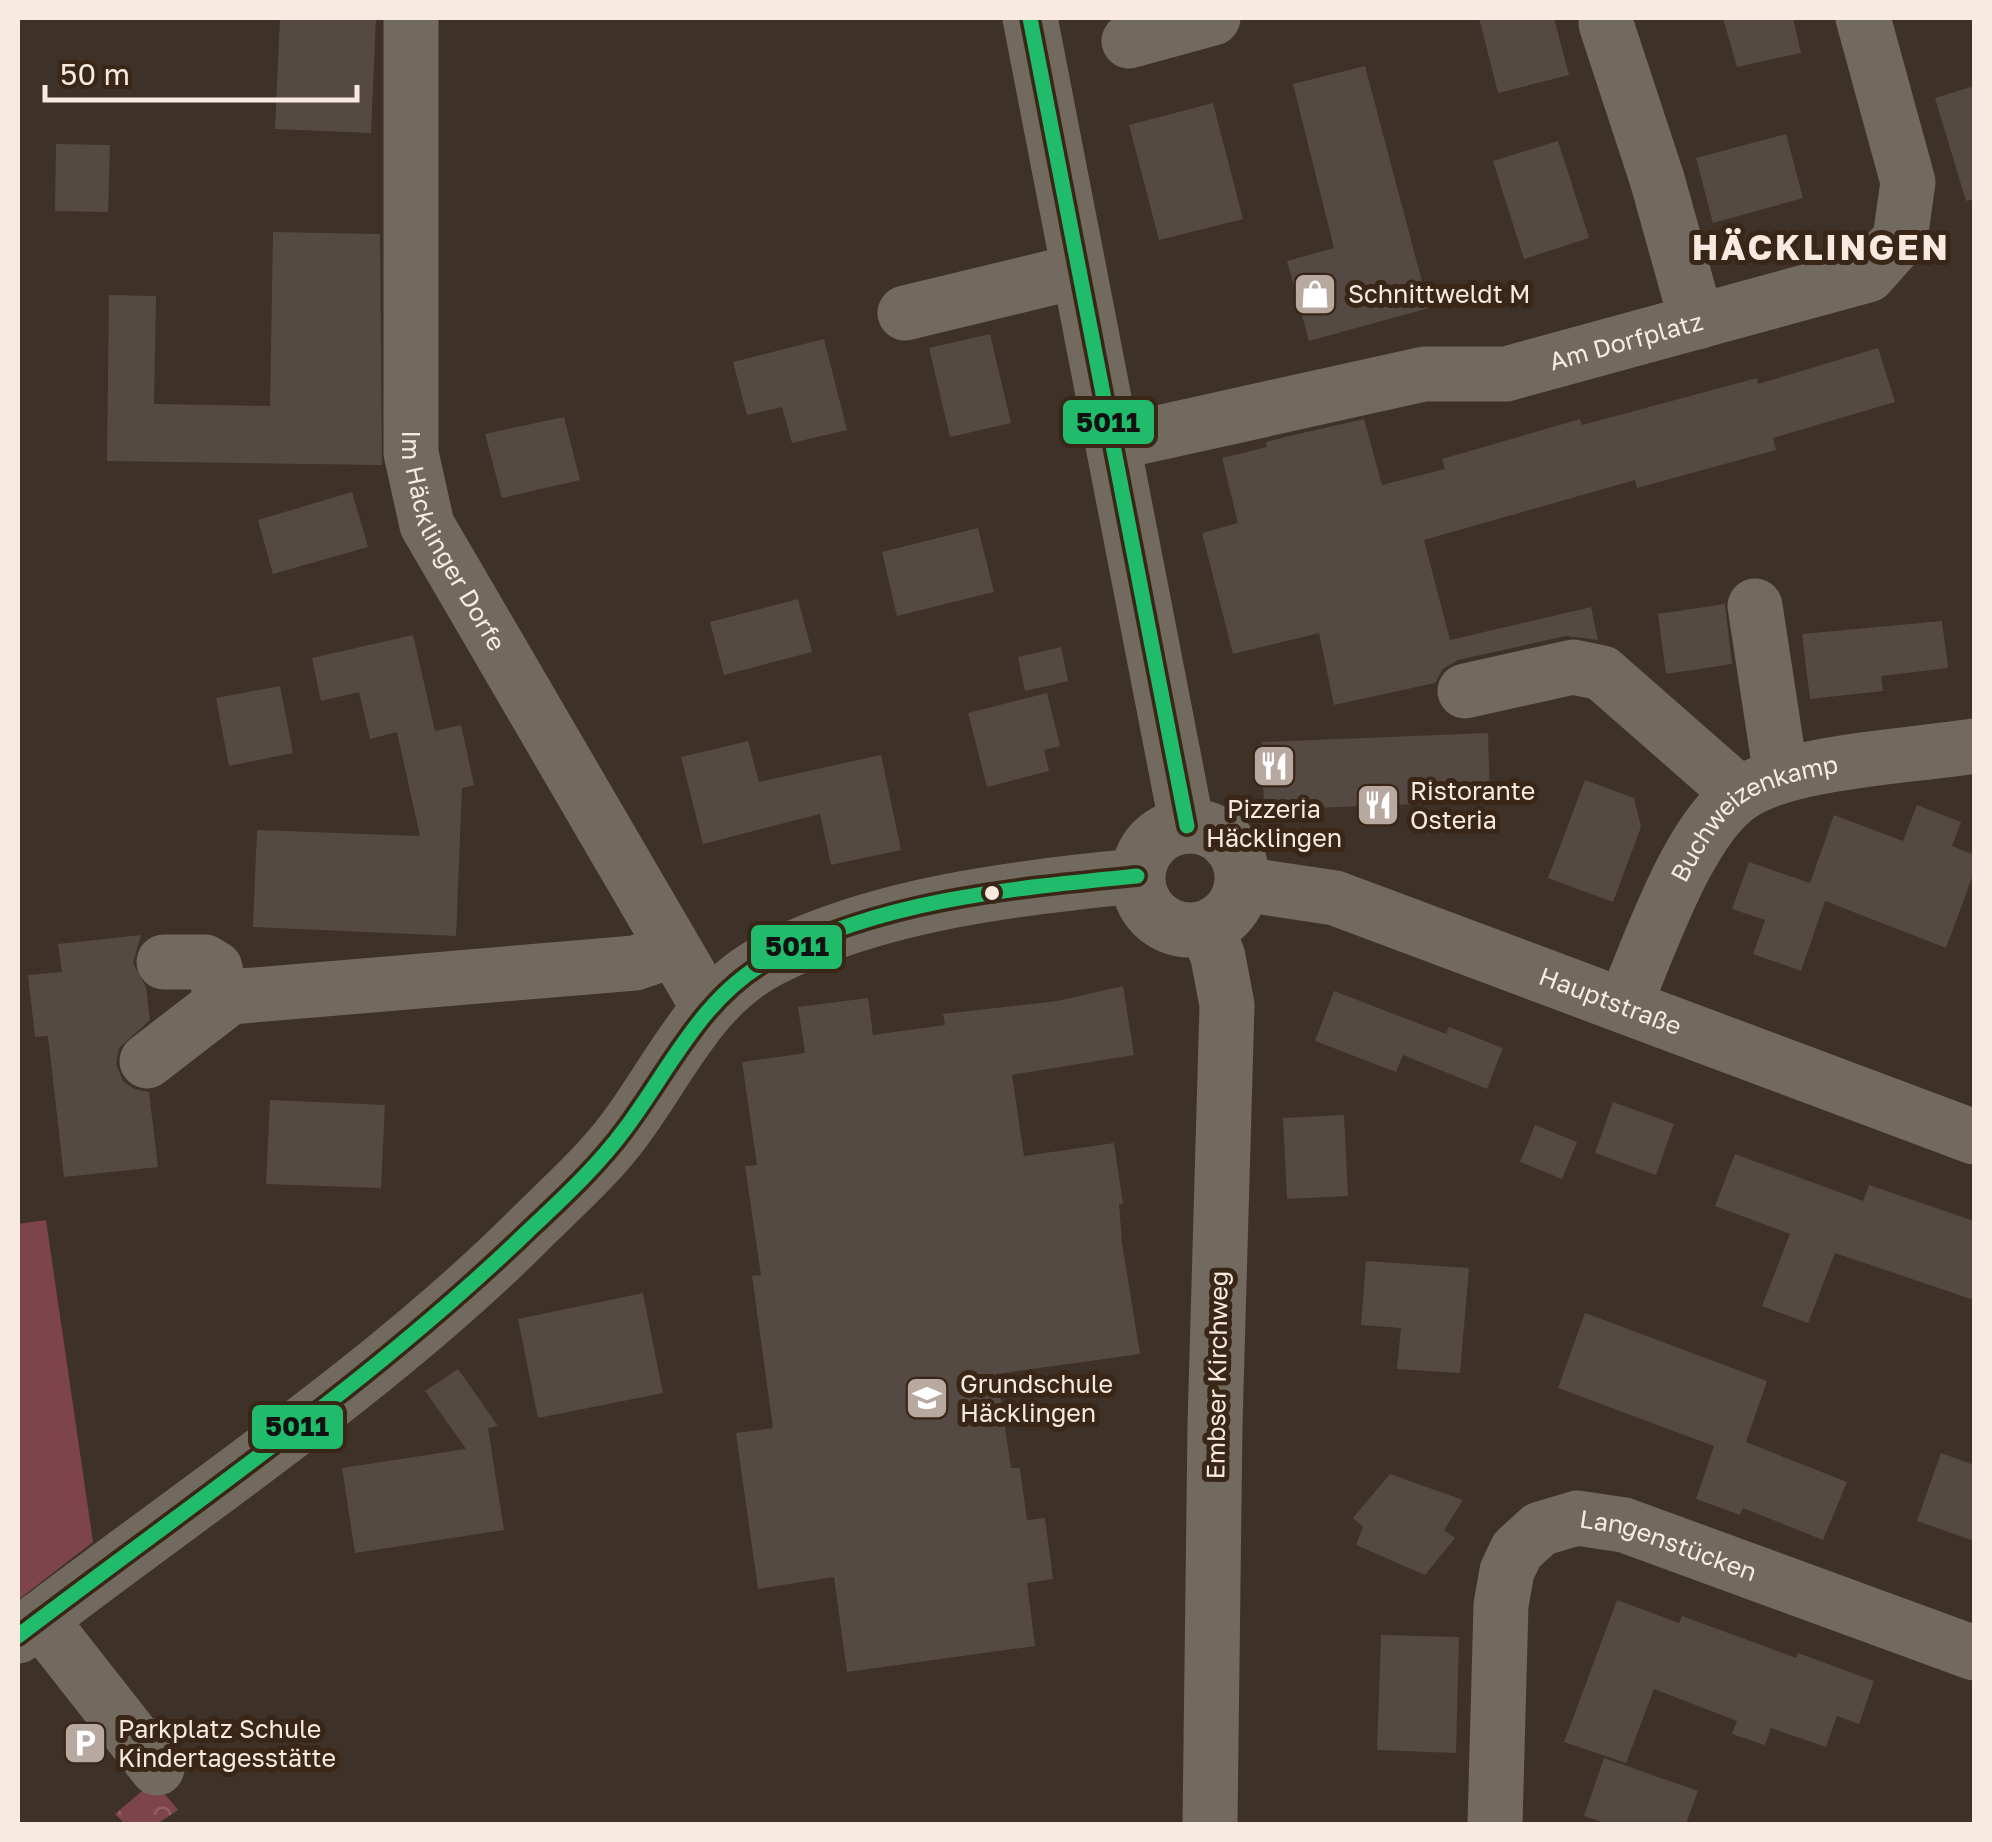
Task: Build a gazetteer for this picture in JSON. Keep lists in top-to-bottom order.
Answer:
{
  "streets": {
    "street": [
      "Am Dorfplatz",
      "Im Häcklinger Dorfe",
      "Buchweizenkamp",
      "Hauptstraße",
      "Embser Kirchweg",
      "Langenstücken"
    ]
  },
  "crossings": [
    ["Buchweizenkamp", "Hauptstraße"],
    ["Hauptstraße", "Embser Kirchweg"]
  ],
  "districts": ["HÄCKLINGEN"],
  "places": {
    "shop": ["Schnittweldt M"],
    "restaurant": ["Pizzeria Häcklingen", "Ristorante Osteria"],
    "school or university": ["Grundschule Häcklingen"],
    "parking": ["Parkplatz Schule Kindertagesstätte"]
  },
  "lines": ["transit line 5011"],
  "scale_bar": "50 m"
}
